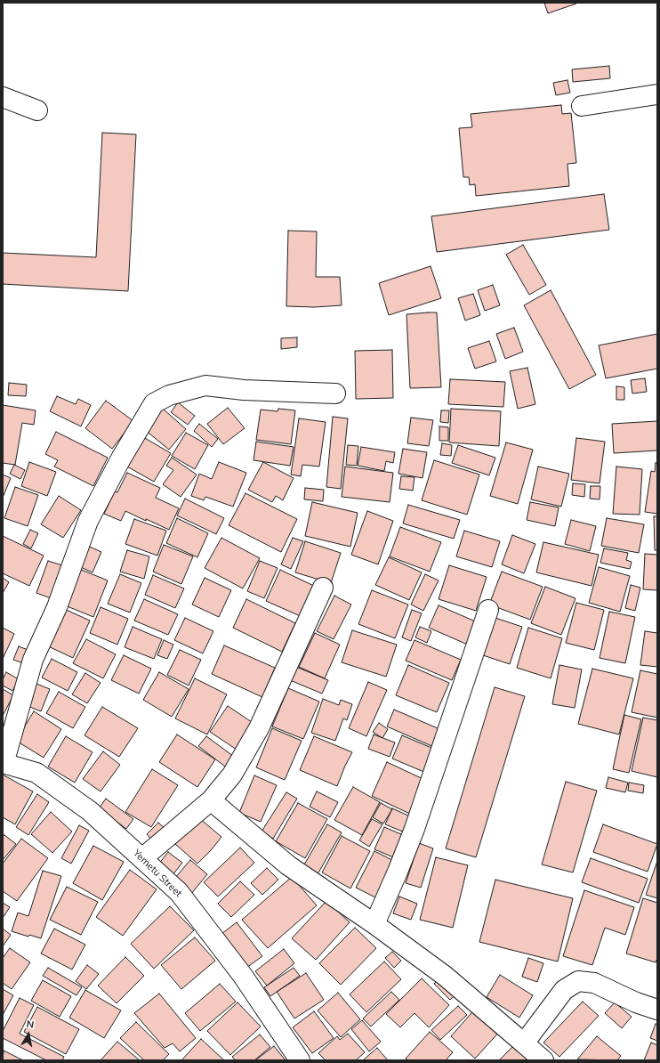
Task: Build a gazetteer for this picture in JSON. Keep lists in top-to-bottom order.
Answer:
{
  "streets": {
    "street": ["Yemetu Street"]
  },
  "north": "top"
}
